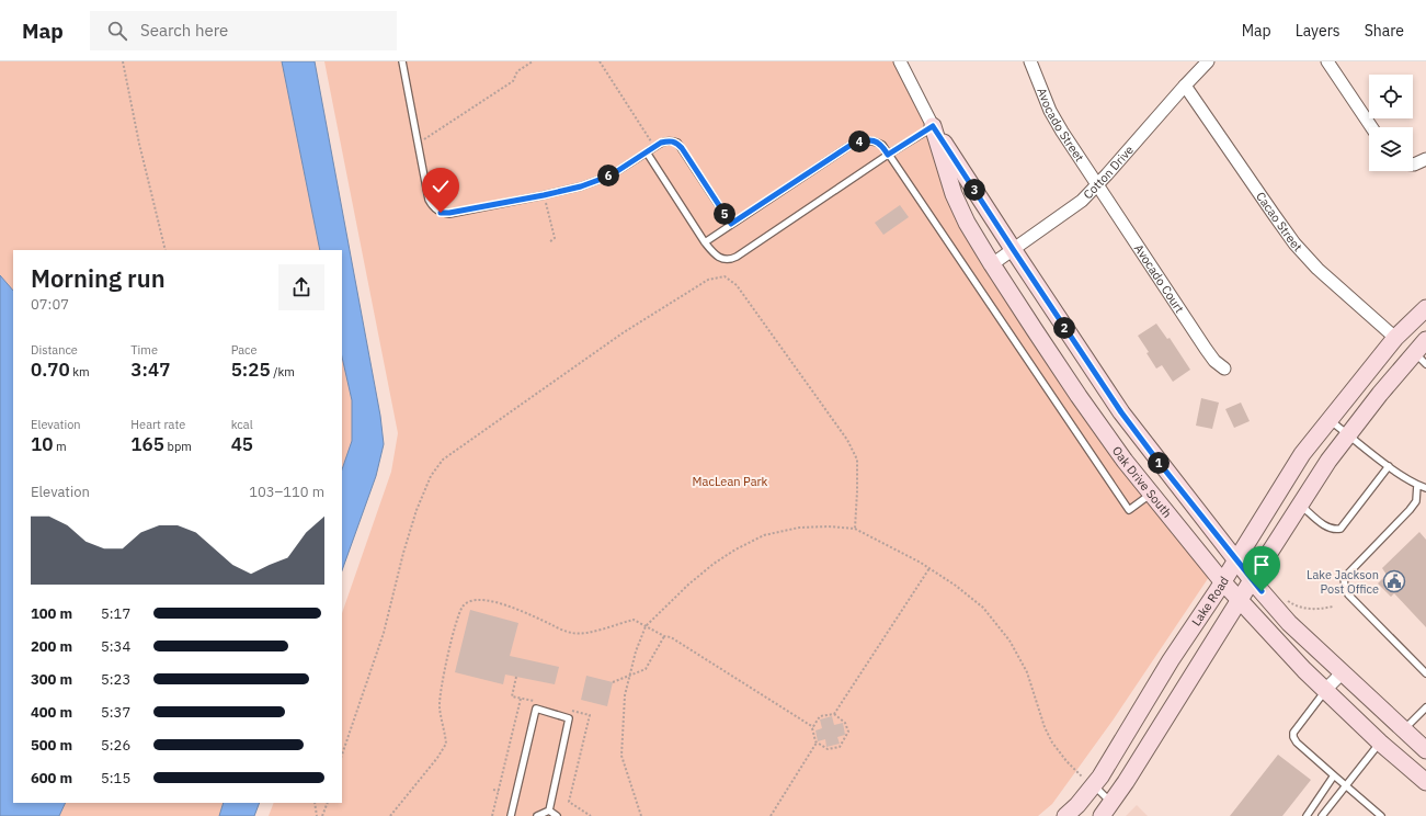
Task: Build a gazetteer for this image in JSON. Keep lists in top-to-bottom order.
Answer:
{
  "streets": {
    "street": [
      "Avocado Street",
      "Cotton Drive",
      "Cacao Street",
      "Avocado Court",
      "Oak Drive South",
      "Lake Road"
    ]
  },
  "crossings": [
    ["Avocado Street", "Cotton Drive"],
    ["Avocado Street", "Avocado Court"],
    ["Cotton Drive", "Cacao Street"],
    ["Cotton Drive", "Avocado Court"],
    ["Cotton Drive", "Oak Drive South"],
    ["Cacao Street", "Lake Road"],
    ["Oak Drive South", "Lake Road"]
  ],
  "parks": ["MacLean Park"],
  "places": {
    "public building": ["Lake Jackson Post Office"]
  },
  "page": {
    "header": "Map",
    "search": "Search here",
    "nav": ["Map", "Layers", "Share"],
    "pins": [
      "4",
      "6",
      "3",
      "5",
      "2",
      "1"
    ],
    "heading": ["Morning run", "07:07"],
    "stats": [
      ["Distance", "0.70 km"],
      ["Time", "3:47"],
      ["Pace", "5:25 /km"],
      ["Elevation", "10 m"],
      ["Heart rate", "165 bpm"],
      ["kcal", "45"]
    ],
    "chart": ["Elevation", "103–110 m"],
    "list": [
      {
        "name": "100 m",
        "note": "5:17"
      },
      {
        "name": "200 m",
        "note": "5:34"
      },
      {
        "name": "300 m",
        "note": "5:23"
      },
      {
        "name": "400 m",
        "note": "5:37"
      },
      {
        "name": "500 m",
        "note": "5:26"
      },
      {
        "name": "600 m",
        "note": "5:15"
      }
    ]
  }
}
